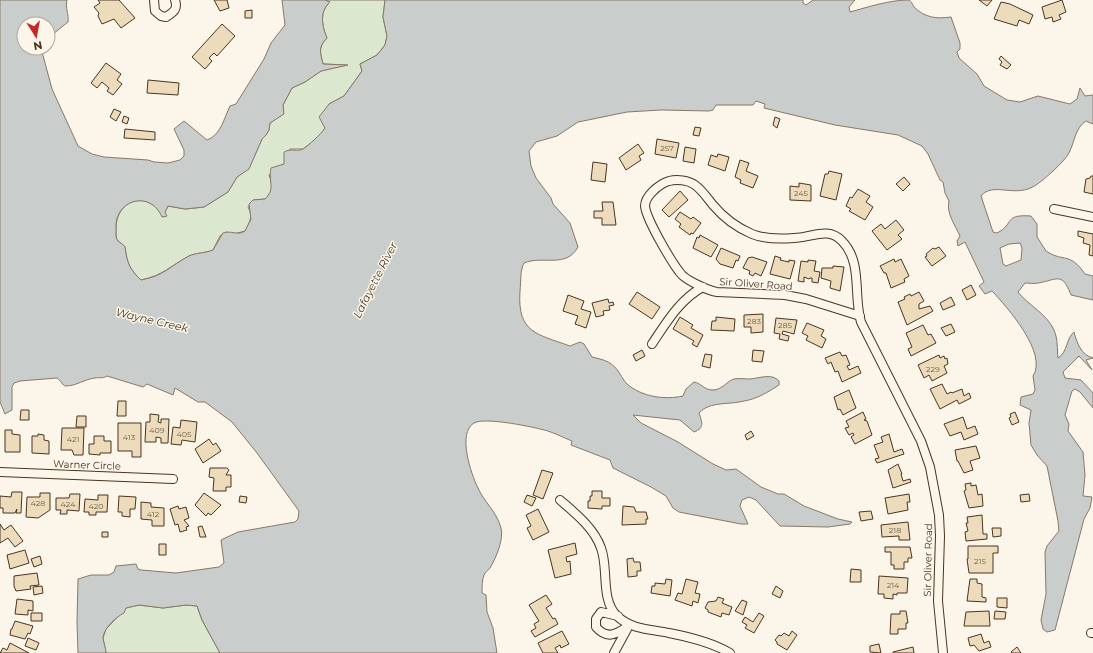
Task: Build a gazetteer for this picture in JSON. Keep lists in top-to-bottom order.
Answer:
{
  "streets": {
    "street": ["Sir Oliver Road", "Warner Circle"]
  },
  "water": ["Lafayette River", "Wayne Creek"],
  "house_numbers": [
    "257",
    "245",
    "283",
    "285",
    "229",
    "409",
    "405",
    "413",
    "421",
    "428",
    "424",
    "420",
    "412",
    "218",
    "215",
    "214"
  ],
  "north": "bottom"
}
